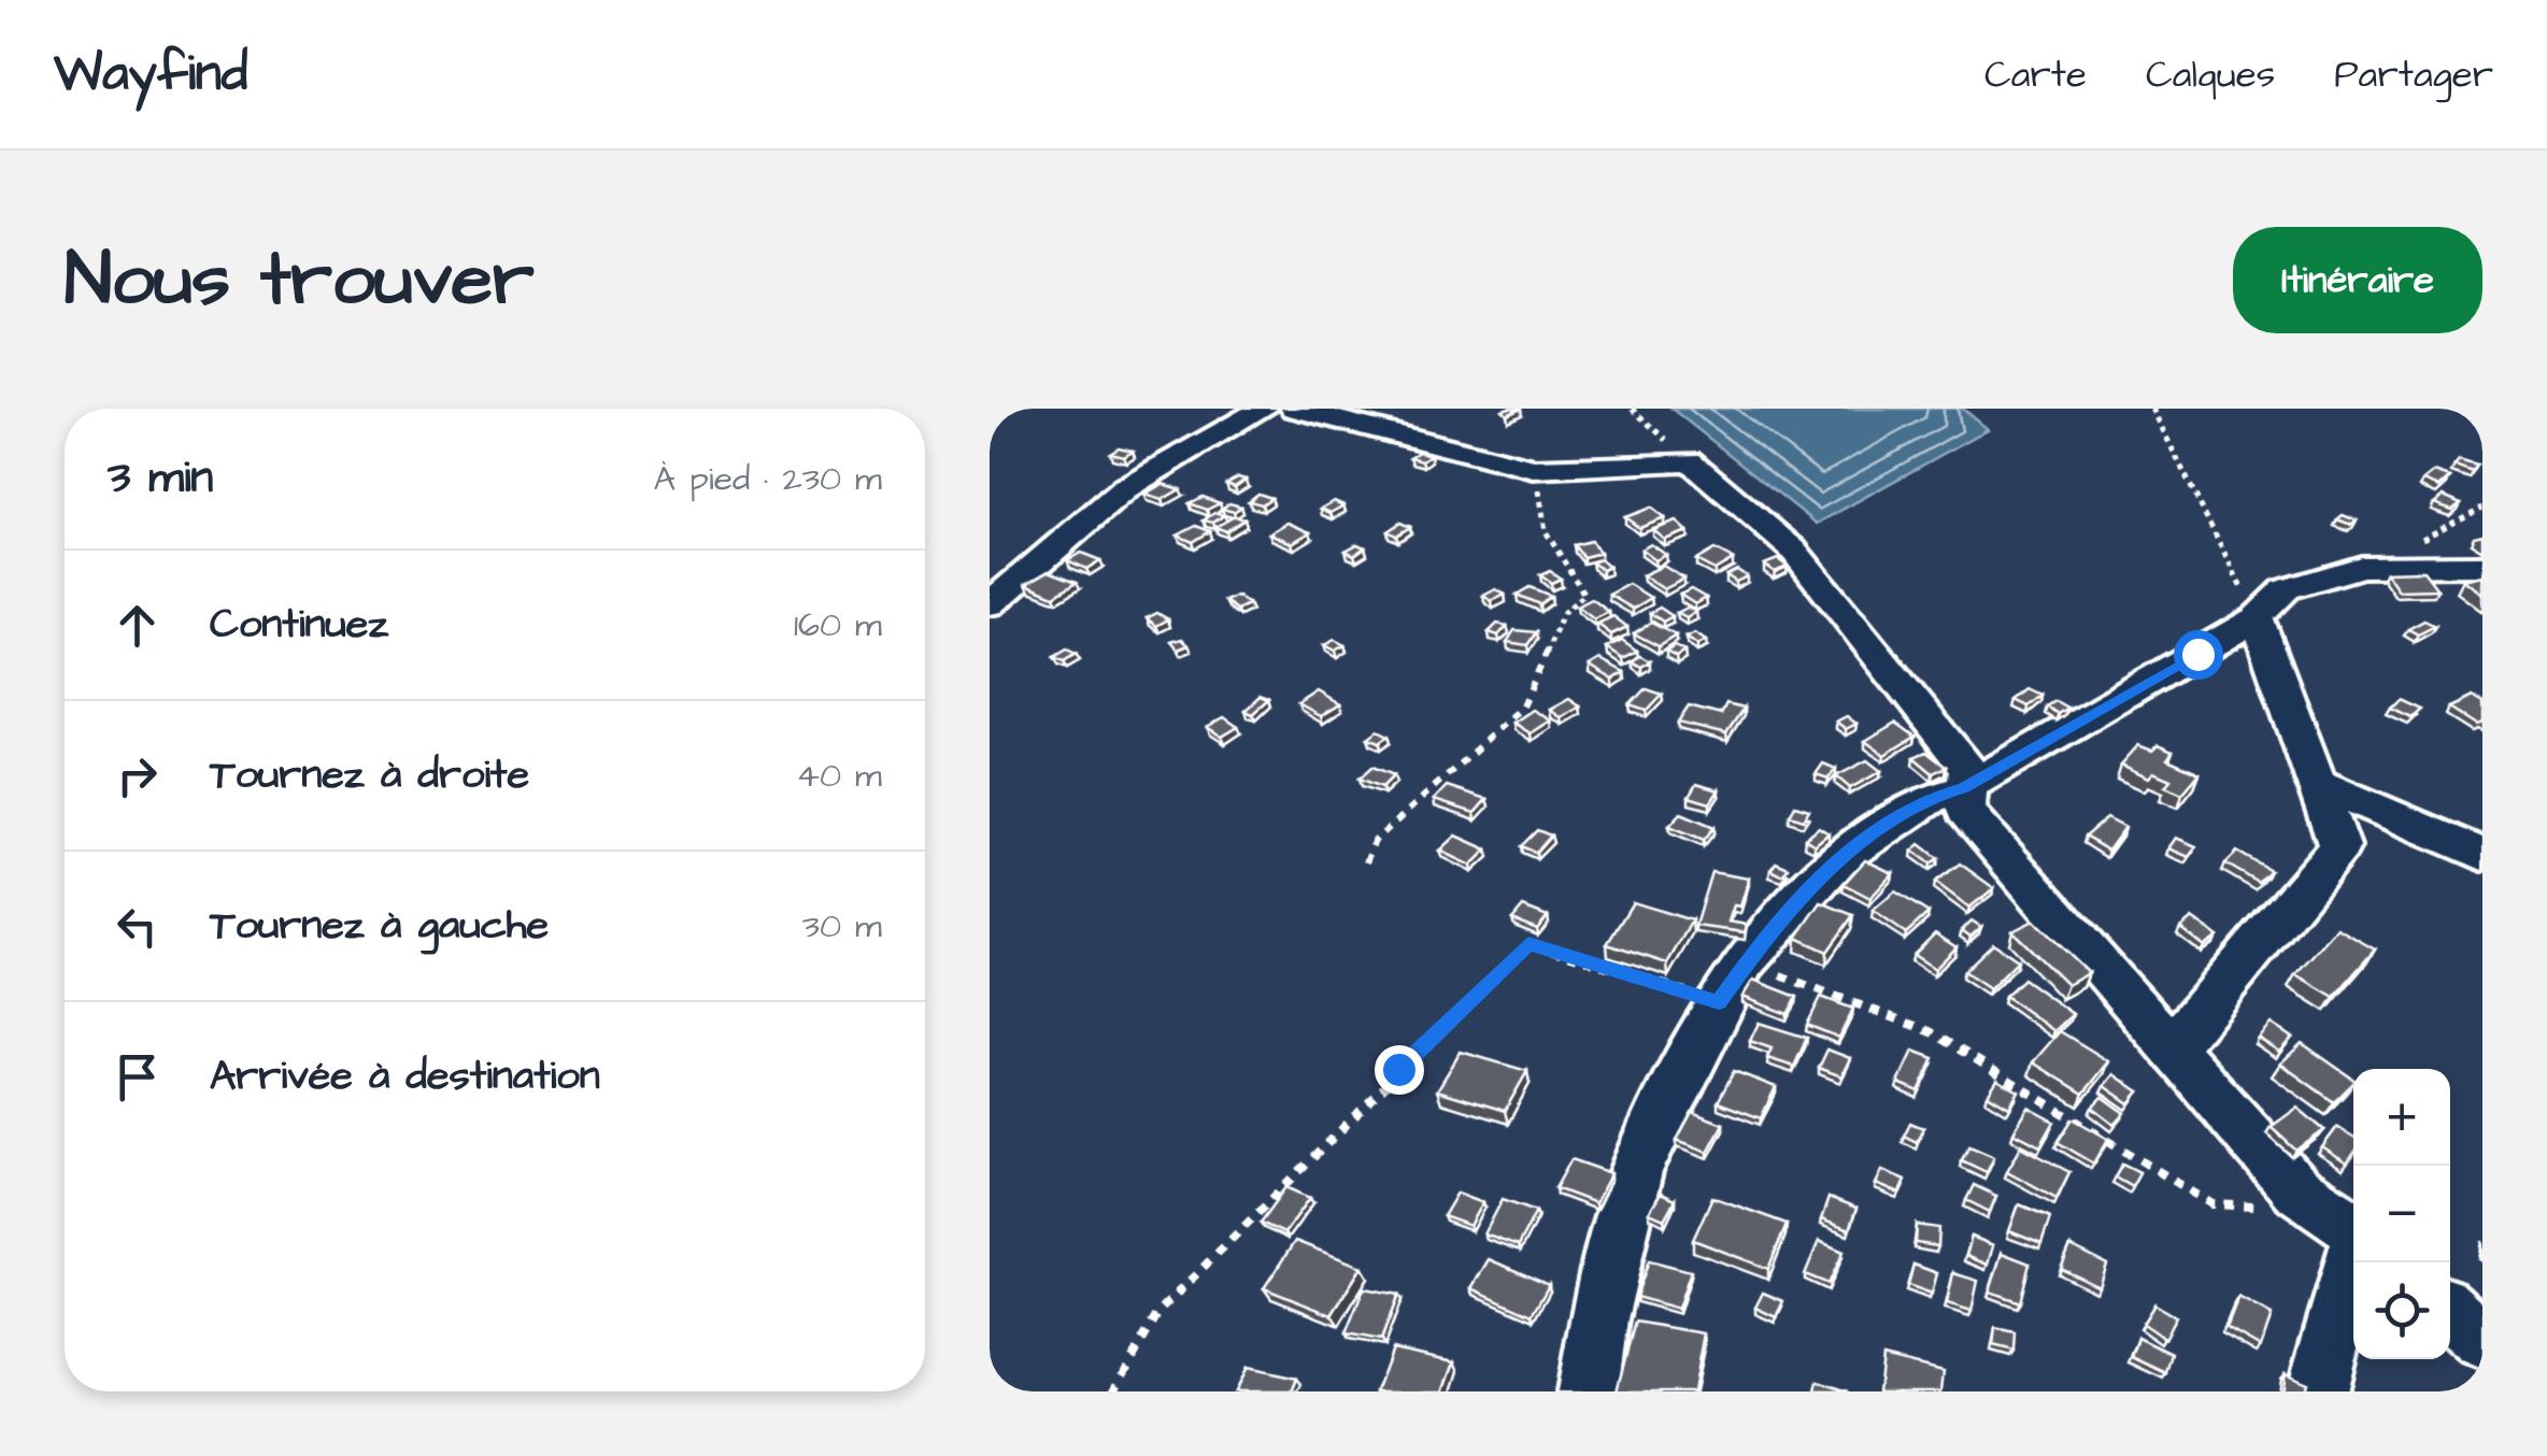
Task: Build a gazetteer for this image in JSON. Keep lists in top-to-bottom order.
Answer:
{
  "page": {
    "header": "Wayfind",
    "nav": ["Carte", "Calques", "Partager"],
    "buttons": "Itinéraire",
    "title": "Nous trouver",
    "heading": ["3 min", "À pied · 230 m"],
    "list": [
      ["Continuez", "160 m"],
      ["Tournez à droite", "40 m"],
      ["Tournez à gauche", "30 m"],
      "Arrivée à destination"
    ],
    "map_buttons": ["+", "−"]
  }
}
